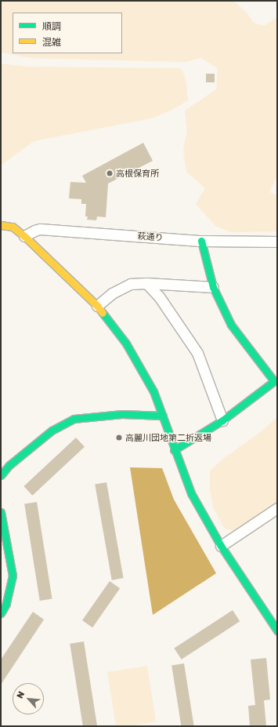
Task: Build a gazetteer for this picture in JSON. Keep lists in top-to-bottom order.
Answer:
{
  "streets": {
    "street": ["萩通り"]
  },
  "places": ["高根保育所", "高麗川団地第二折返場"],
  "legend": ["順調", "混雑"],
  "north": "top left"
}
